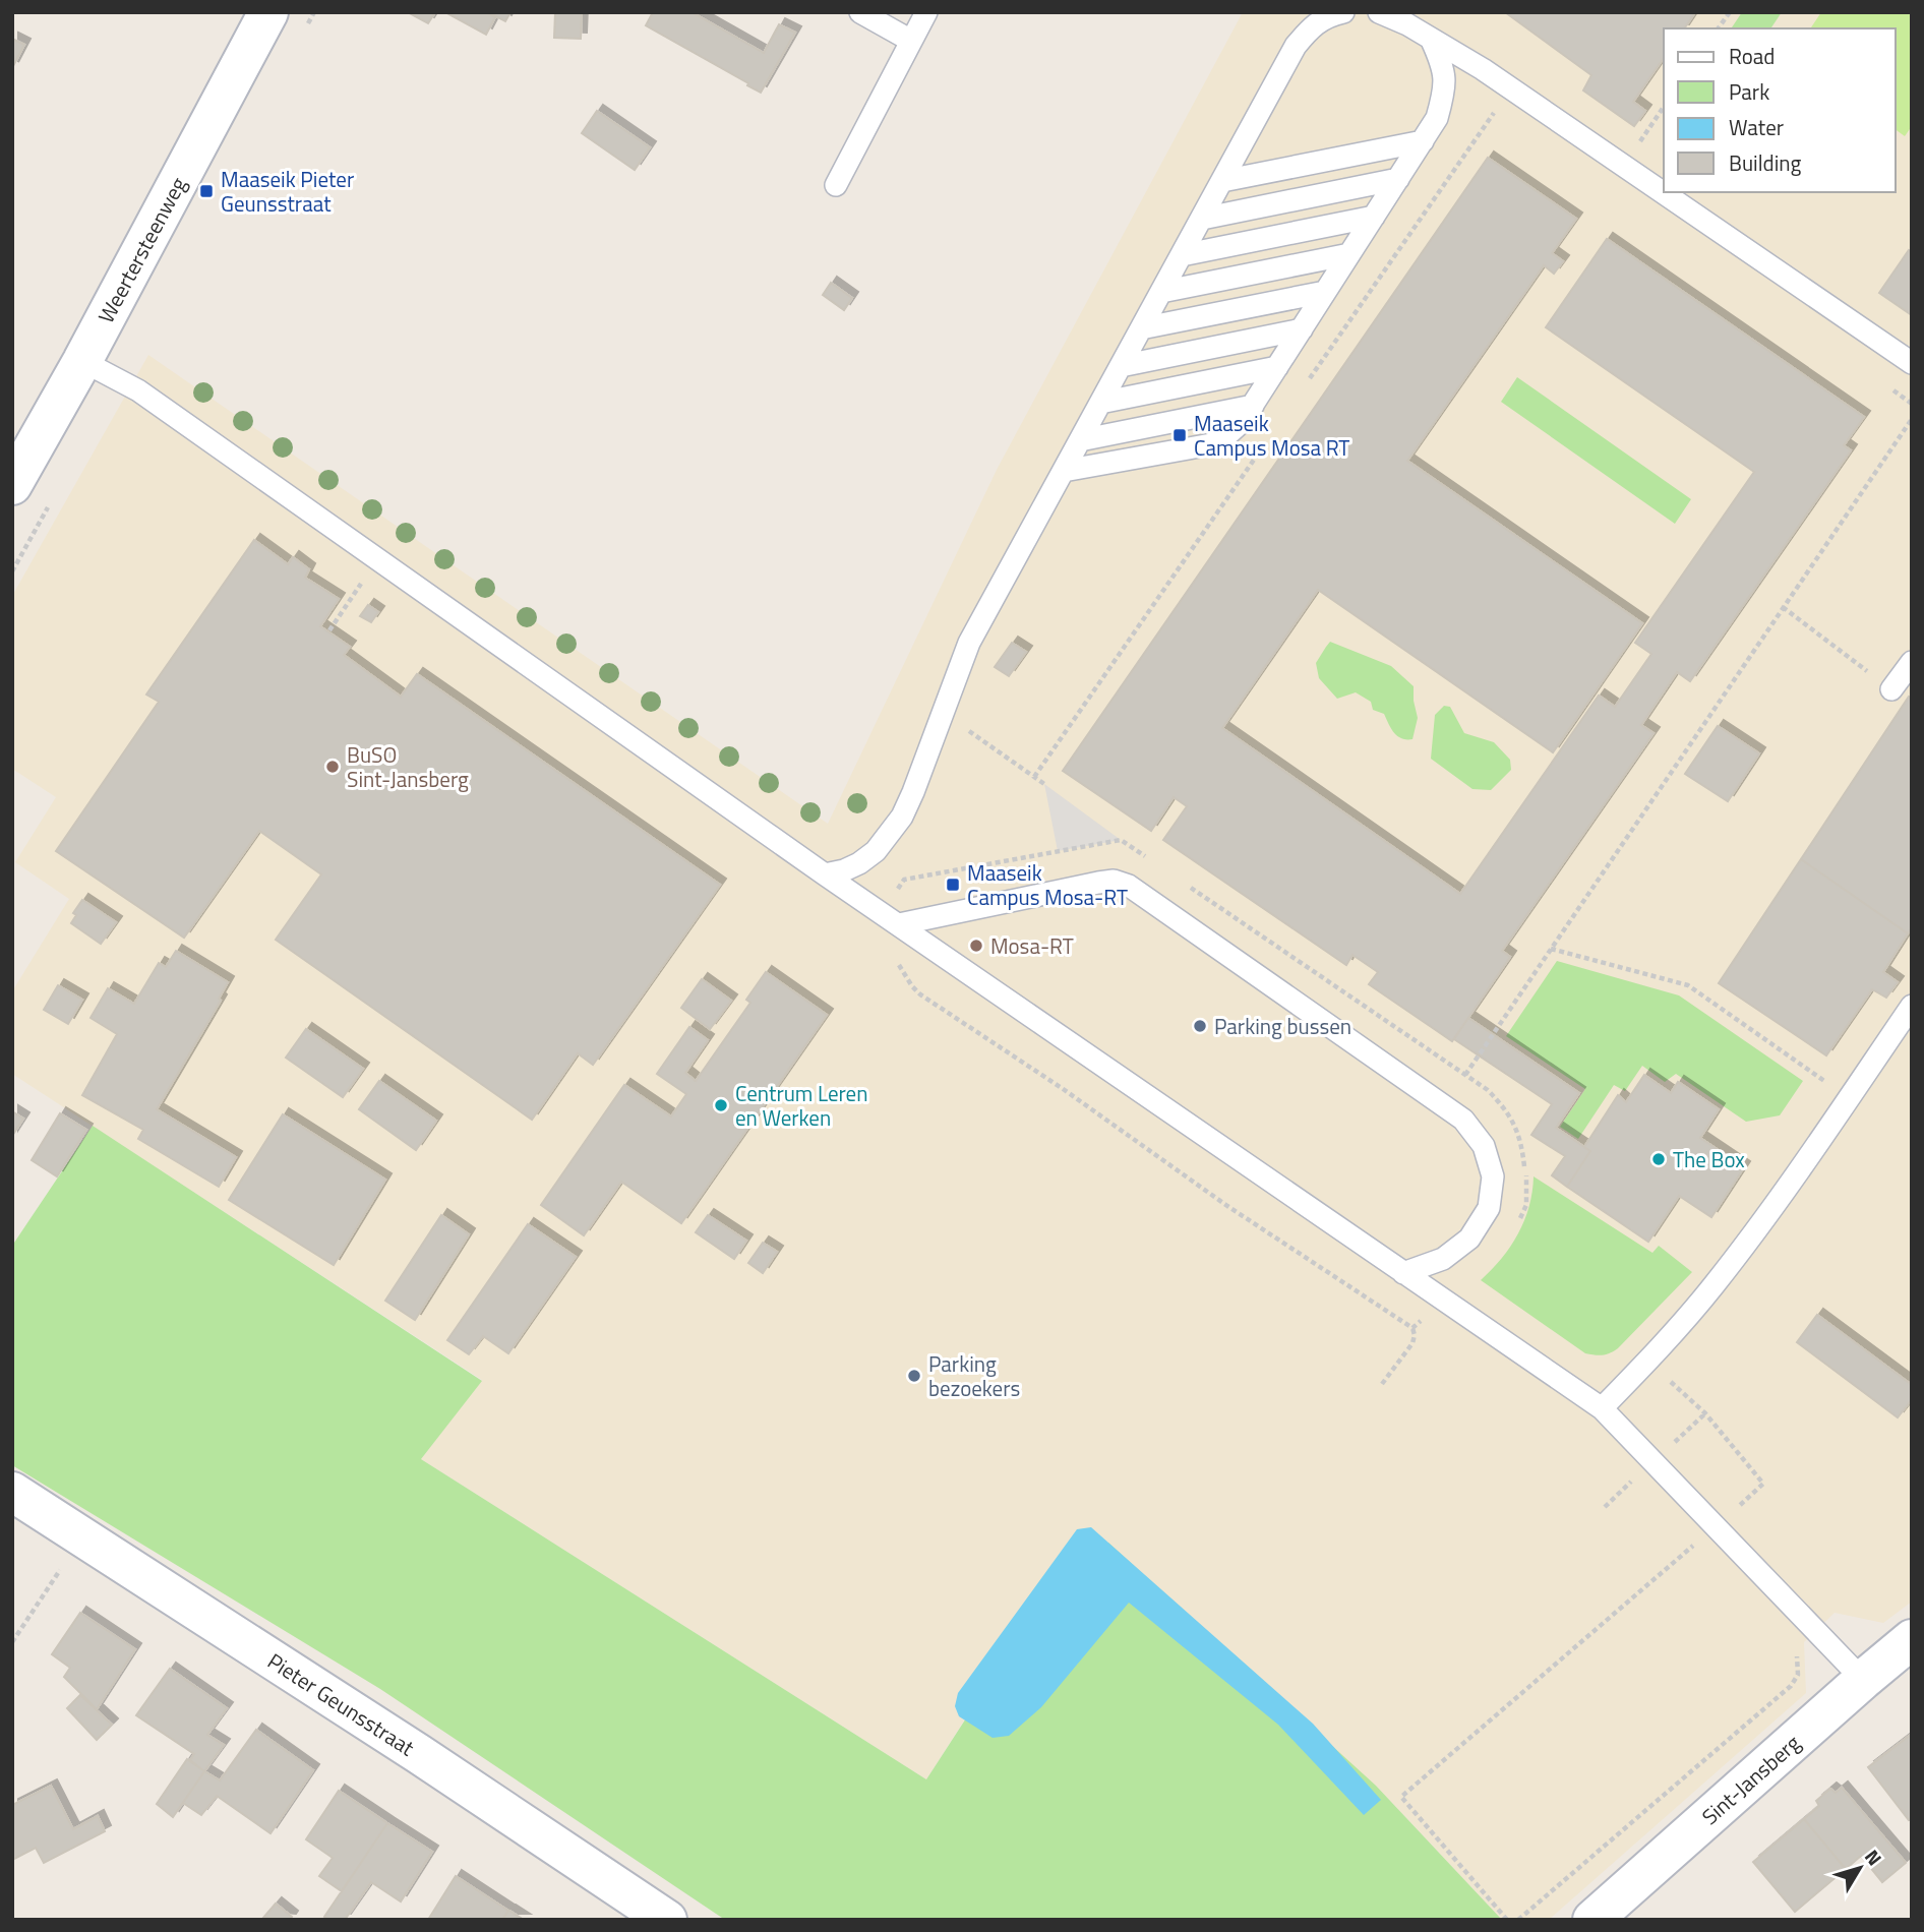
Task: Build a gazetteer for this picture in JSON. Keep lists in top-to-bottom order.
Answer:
{
  "streets": {
    "street": ["Weertersteenweg", "Pieter Geunsstraat", "Sint-Jansberg"]
  },
  "places": {
    "transit": ["Maaseik Pieter Geunsstraat", "Maaseik Campus Mosa RT", "Maaseik Campus Mosa-RT"],
    "other": [
      "BuSO Sint-Jansberg",
      "Mosa-RT",
      "Parking bussen",
      "Centrum Leren en Werken",
      "The Box",
      "Parking bezoekers"
    ]
  },
  "legend": [
    "Road",
    "Park",
    "Water",
    "Building"
  ],
  "north": "top right"
}
